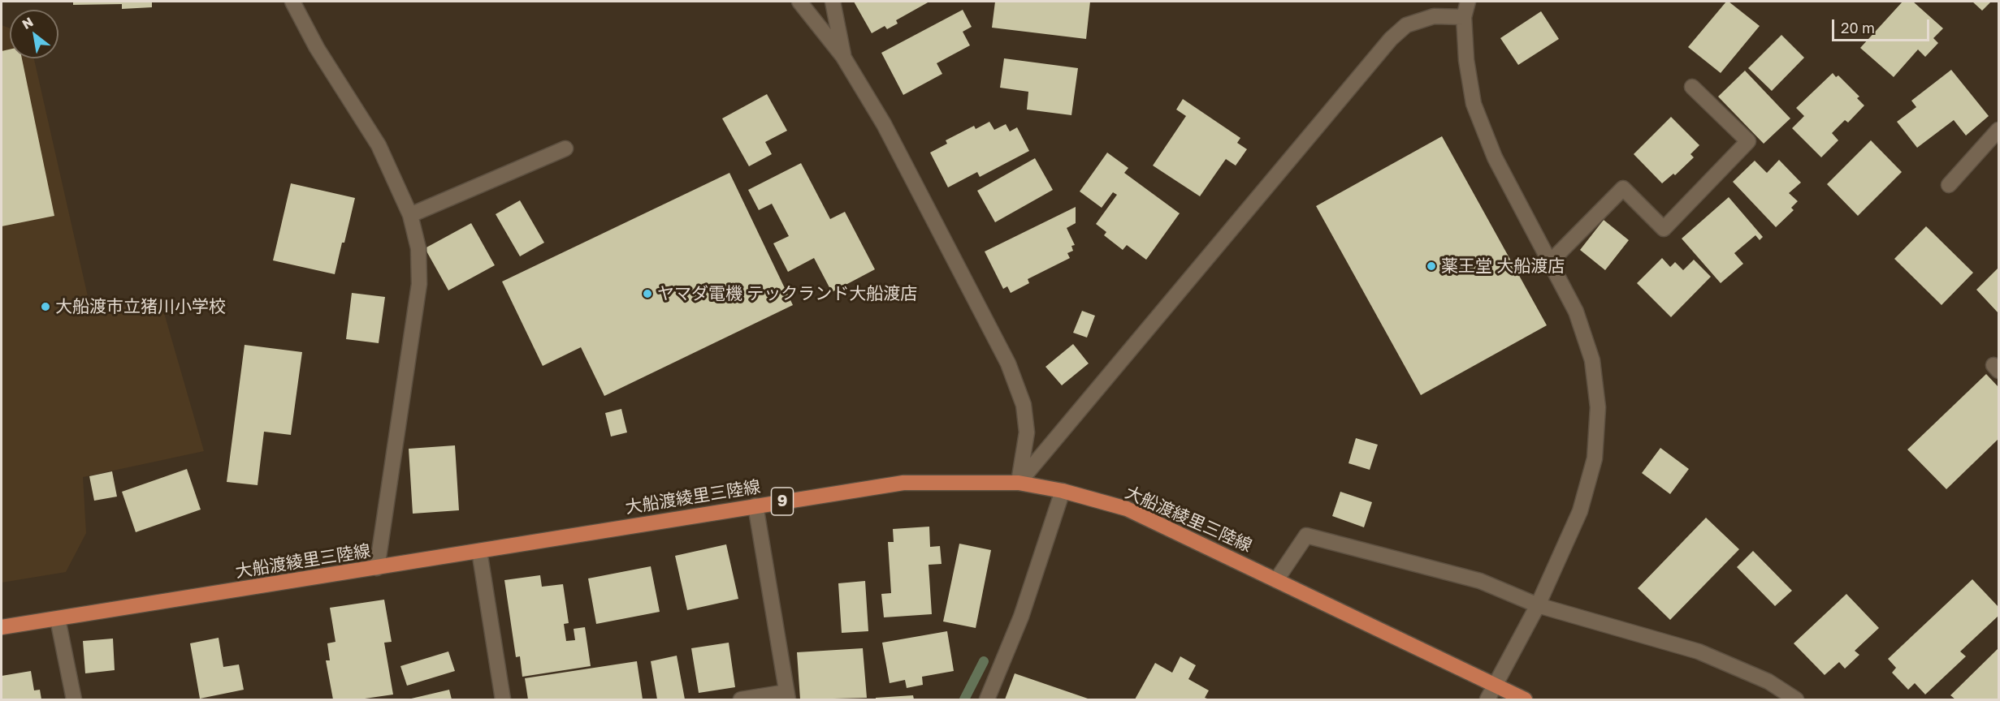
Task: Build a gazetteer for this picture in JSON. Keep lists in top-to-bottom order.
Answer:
{
  "streets": {
    "main road": ["大船渡綾里三陸線", "9"]
  },
  "places": ["薬王堂 大船渡店", "ヤマダ電機 テックランド大船渡店", "大船渡市立猪川小学校"],
  "scale_bar": "20 m",
  "north": "top left"
}
